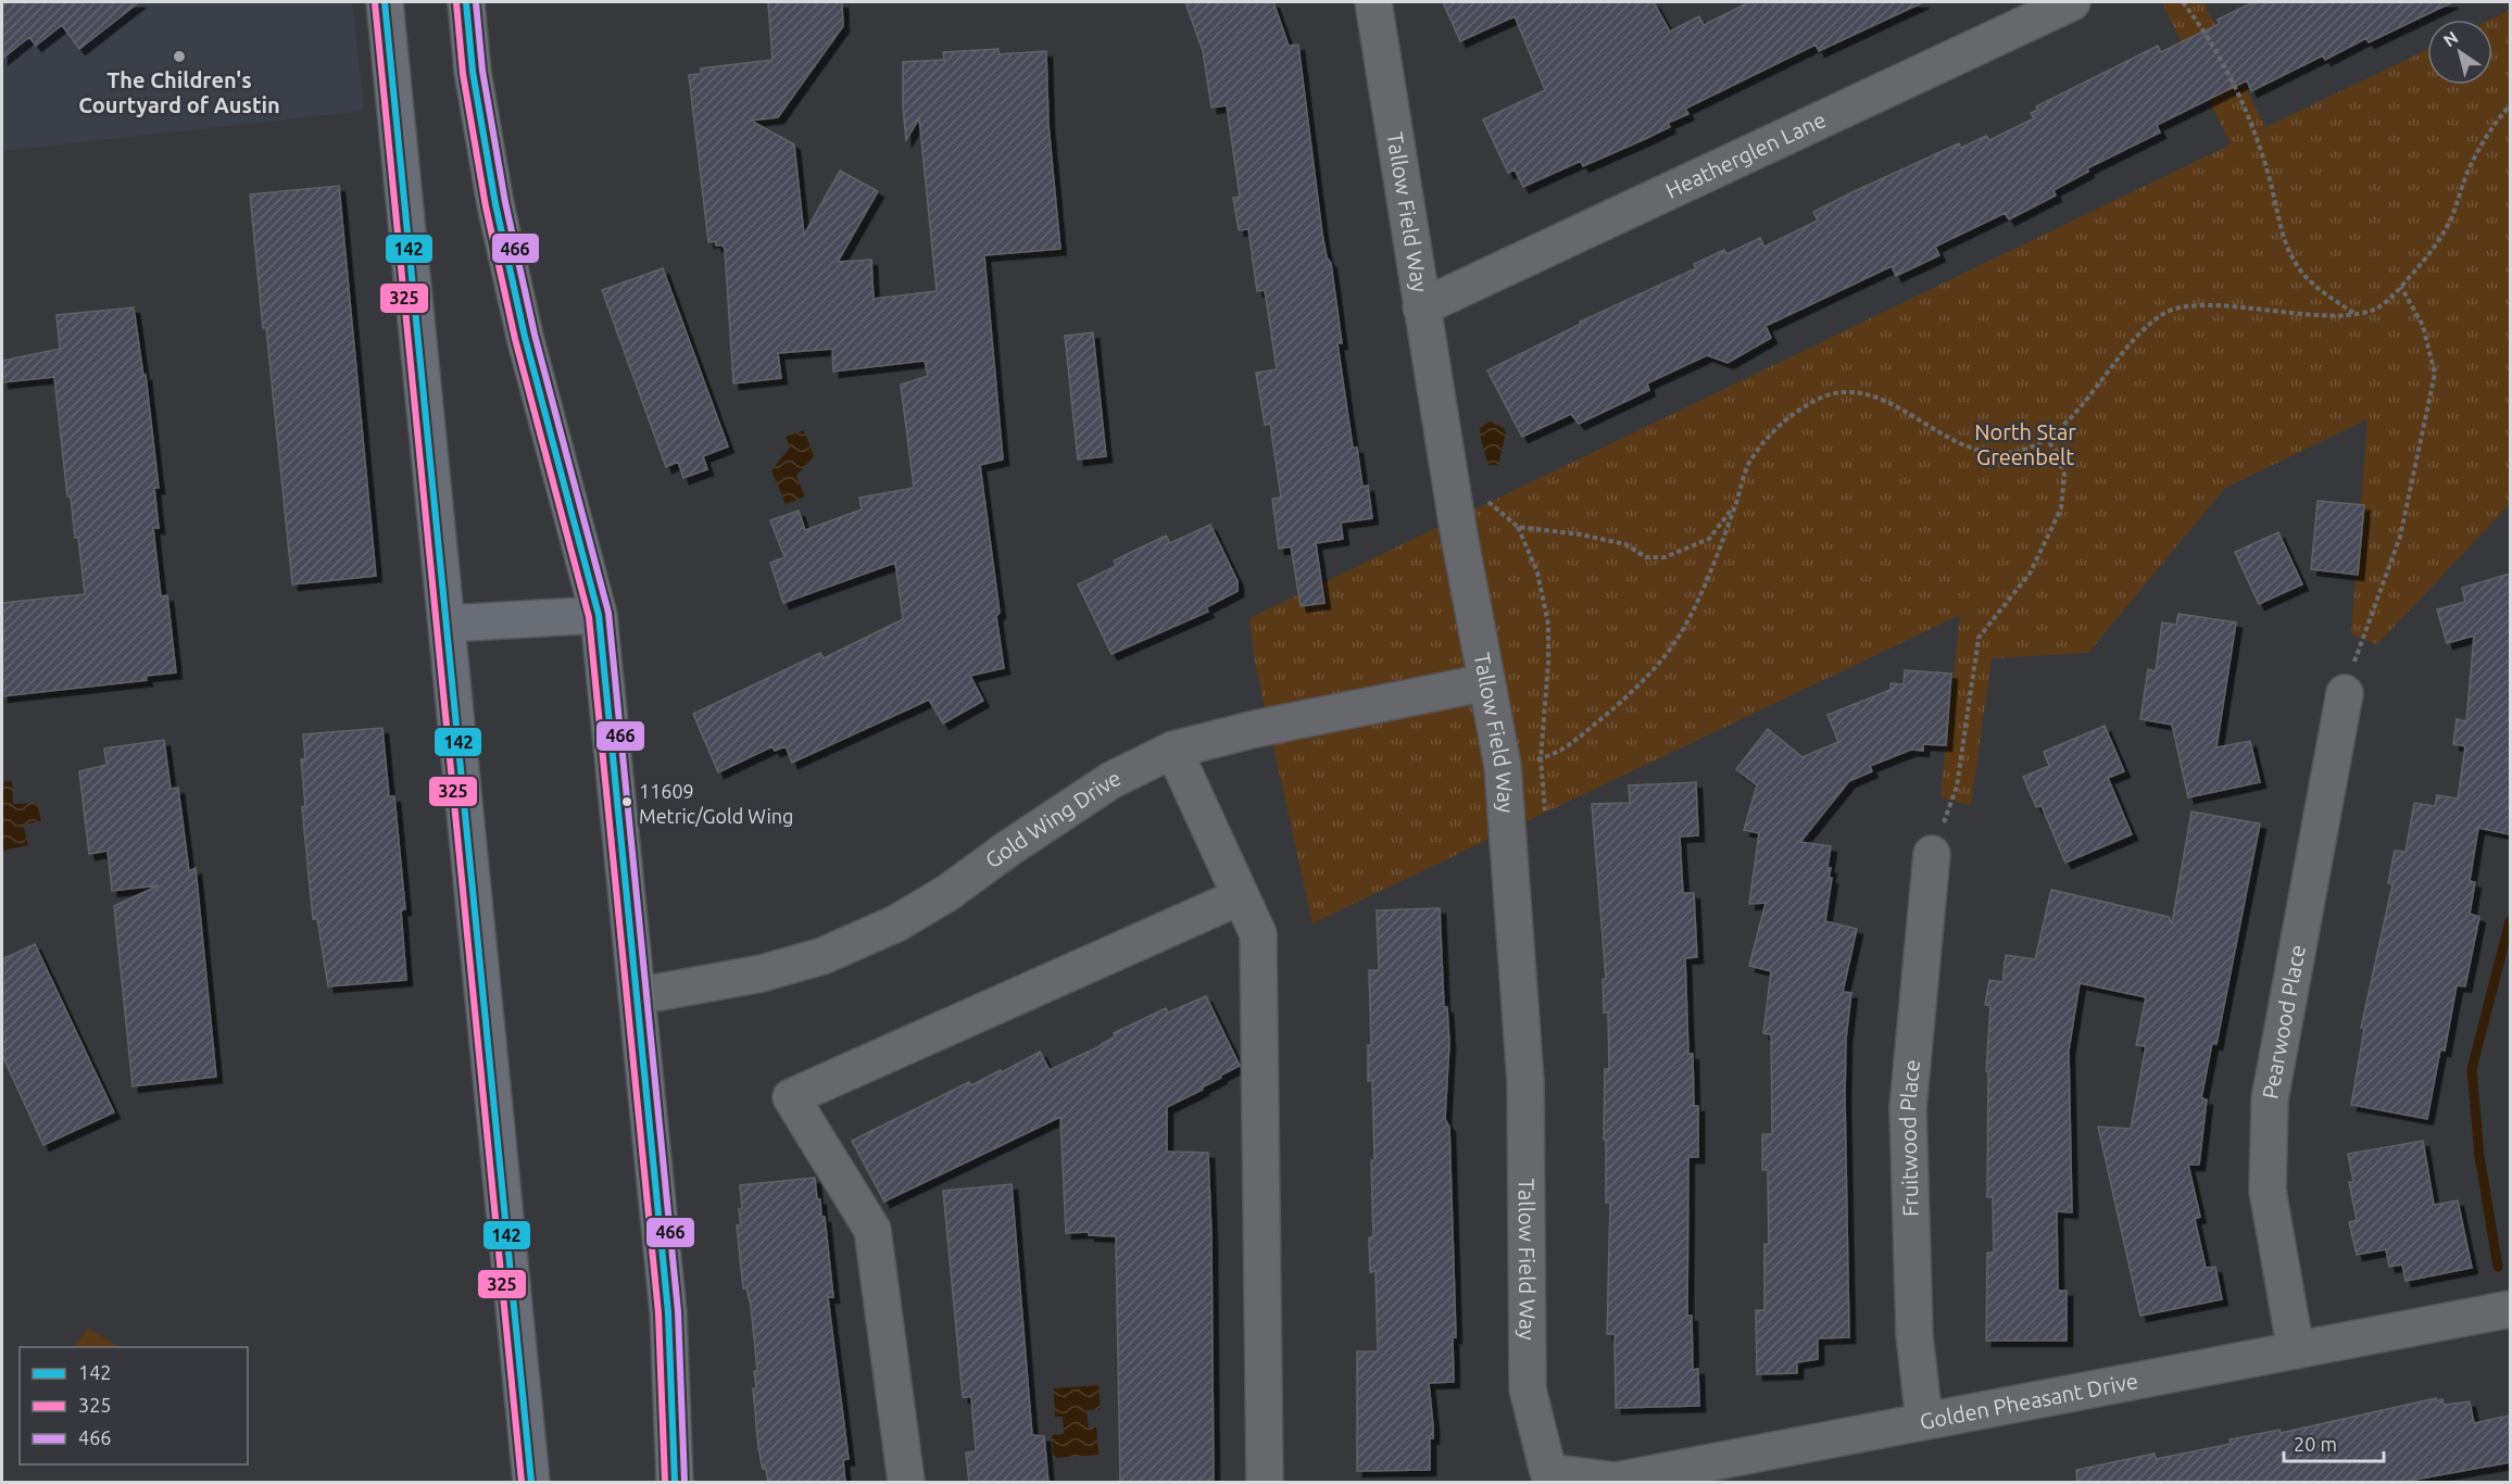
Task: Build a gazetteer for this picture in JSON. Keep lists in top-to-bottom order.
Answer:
{
  "streets": {
    "street": [
      "Heatherglen Lane",
      "Tallow Field Way",
      "Gold Wing Drive",
      "Pearwood Place",
      "Fruitwood Place",
      "Golden Pheasant Drive"
    ]
  },
  "crossings": [
    ["Heatherglen Lane", "Tallow Field Way"],
    ["Tallow Field Way", "Gold Wing Drive"],
    ["Tallow Field Way", "Golden Pheasant Drive"],
    ["Pearwood Place", "Golden Pheasant Drive"],
    ["Fruitwood Place", "Golden Pheasant Drive"]
  ],
  "parks": ["North Star Greenbelt"],
  "places": ["The Children's Courtyard of Austin", "11609 Metric/Gold Wing"],
  "lines": ["transit line 142", "transit line 466", "transit line 325"],
  "legend": ["142", "325", "466"],
  "scale_bar": "20 m",
  "north": "top left"
}
